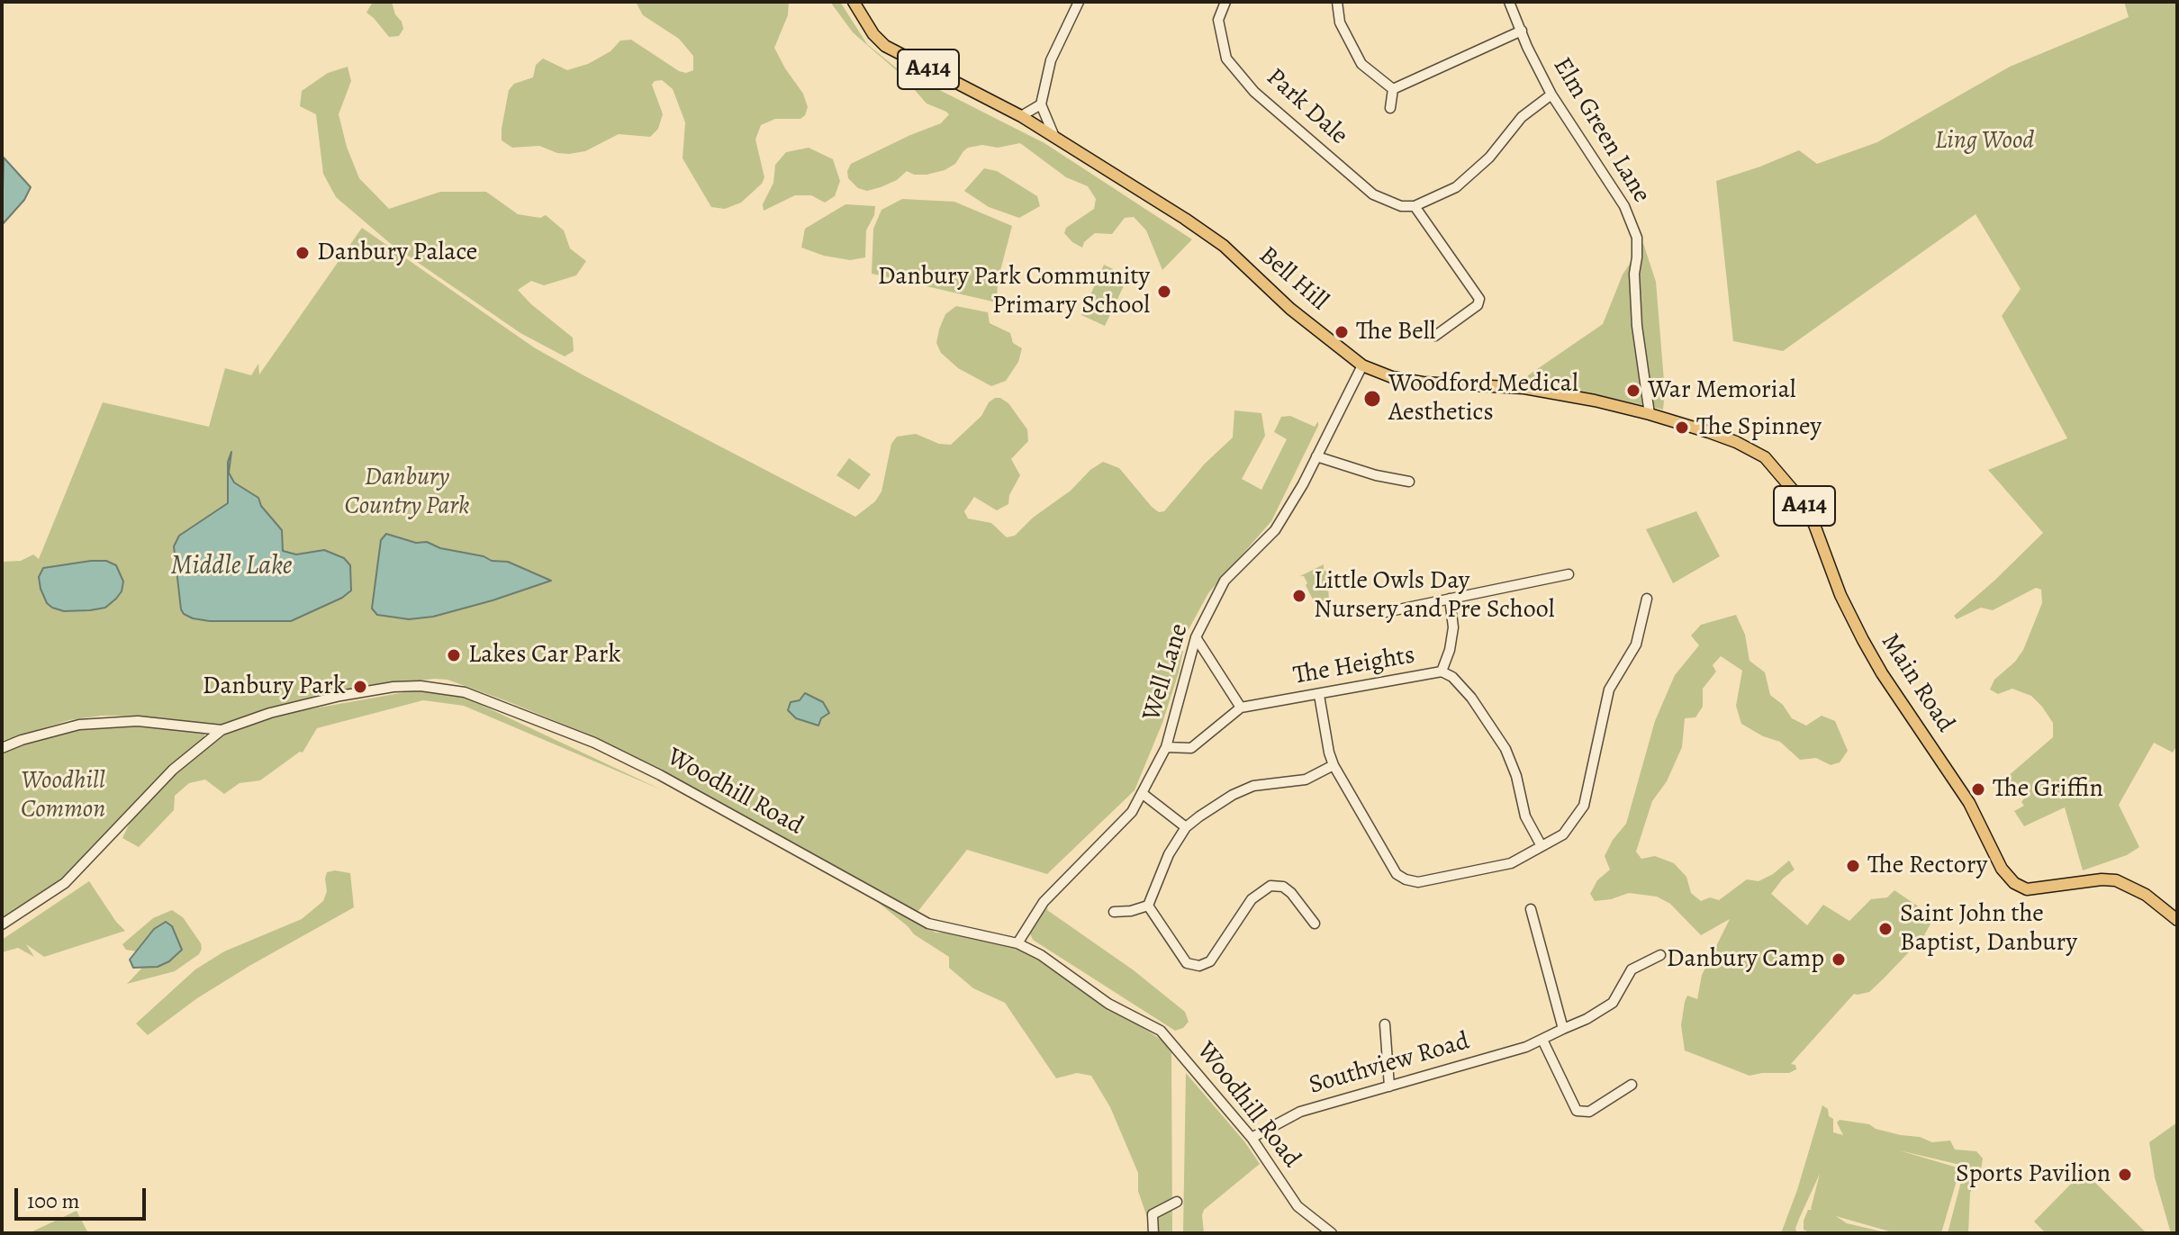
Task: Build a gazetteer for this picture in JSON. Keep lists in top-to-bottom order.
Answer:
{
  "streets": {
    "main road": ["A414", "Bell Hill", "Main Road"],
    "street": [
      "Park Dale",
      "Elm Green Lane",
      "The Heights",
      "Well Lane",
      "Woodhill Road",
      "Southview Road"
    ]
  },
  "crossings": [
    ["A414", "Bell Hill"],
    ["Elm Green Lane", "Bell Hill"],
    ["Elm Green Lane", "Main Road"],
    ["Bell Hill", "Well Lane"],
    ["Bell Hill", "Main Road"],
    ["Well Lane", "Woodhill Road"],
    ["Woodhill Road", "Southview Road"]
  ],
  "water": ["Middle Lake"],
  "parks": ["Ling Wood", "Danbury Country Park", "Woodhill Common"],
  "places": [
    "Danbury Palace",
    "Danbury Park Community Primary School",
    "The Bell",
    "War Memorial",
    "Woodford Medical Aesthetics",
    "The Spinney",
    "Little Owls Day Nursery and Pre School",
    "Lakes Car Park",
    "Danbury Park",
    "The Griffin",
    "The Rectory",
    "Saint John the Baptist, Danbury",
    "Danbury Camp",
    "Sports Pavilion"
  ],
  "scale_bar": "100 m"
}
